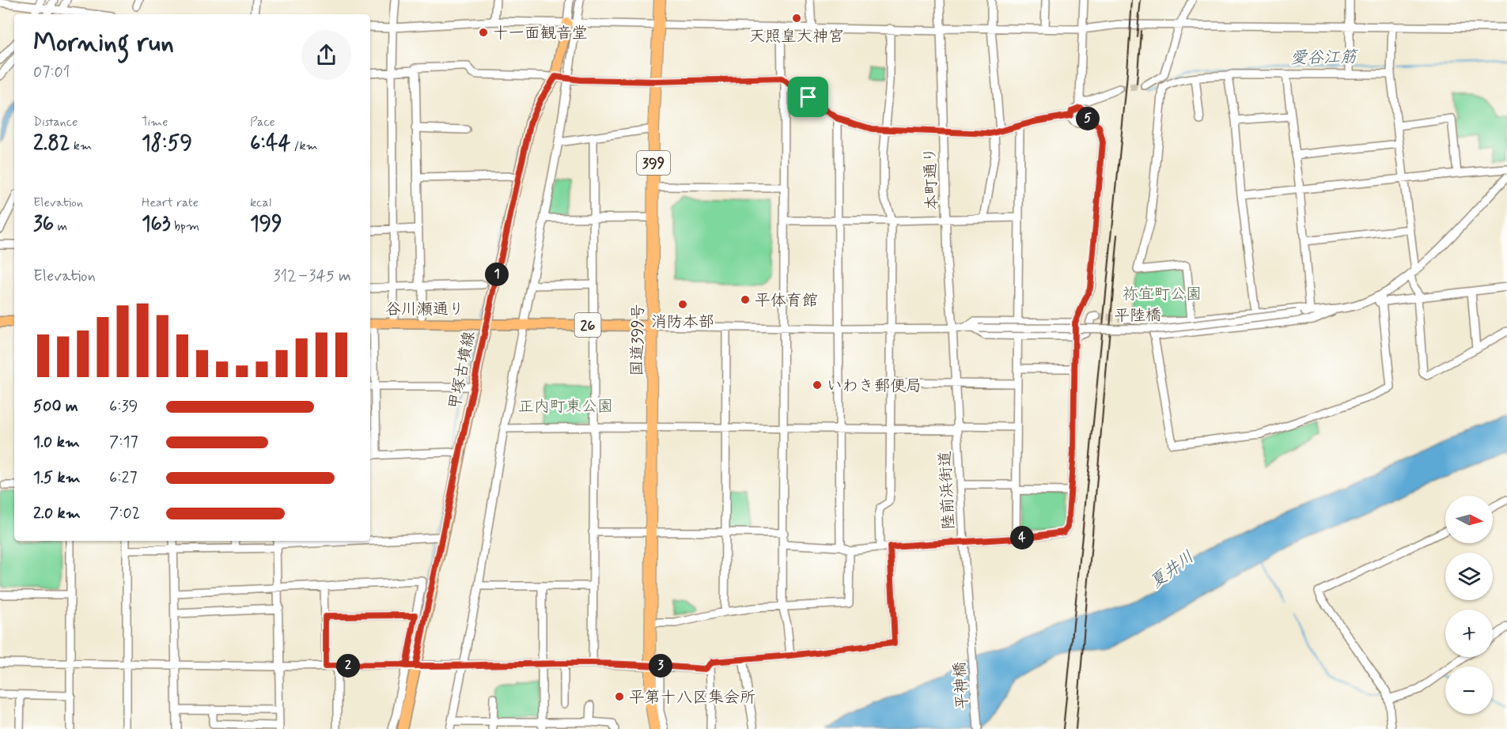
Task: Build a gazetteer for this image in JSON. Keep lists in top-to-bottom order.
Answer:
{
  "streets": {
    "highway": ["399", "国道399号"],
    "main road": ["谷川瀬通り", "26", "甲塚古墳線"],
    "street": [
      "本町通り",
      "平陸橋",
      "陸前浜街道",
      "平神橋"
    ]
  },
  "crossings": [
    ["本町通り", "平陸橋"],
    ["本町通り", "陸前浜街道"],
    ["谷川瀬通り", "平陸橋"],
    ["谷川瀬通り", "国道399号"],
    ["谷川瀬通り", "甲塚古墳線"],
    ["平陸橋", "国道399号"],
    ["平陸橋", "陸前浜街道"],
    ["陸前浜街道", "平神橋"]
  ],
  "water": ["愛谷江筋", "夏井川"],
  "parks": ["祢宜町公園", "正内町東公園"],
  "places": [
    "天照皇大神宮",
    "十一面観音堂",
    "平体育館",
    "消防本部",
    "いわき郵便局",
    "平第十八区集会所"
  ],
  "north": "right",
  "page": {
    "heading": ["Morning run", "07:01"],
    "stats": [
      ["Distance", "2.82 km"],
      ["Time", "18:59"],
      ["Pace", "6:44 /km"],
      ["Elevation", "36 m"],
      ["Heart rate", "163 bpm"],
      ["kcal", "199"]
    ],
    "pins": [
      "5",
      "1",
      "4",
      "2",
      "3"
    ],
    "chart": ["Elevation", "312–345 m"],
    "list": [
      {
        "name": "500 m",
        "note": "6:39"
      },
      {
        "name": "1.0 km",
        "note": "7:17"
      },
      {
        "name": "1.5 km",
        "note": "6:27"
      },
      {
        "name": "2.0 km",
        "note": "7:02"
      }
    ],
    "map_buttons": ["+", "−"]
  }
}
